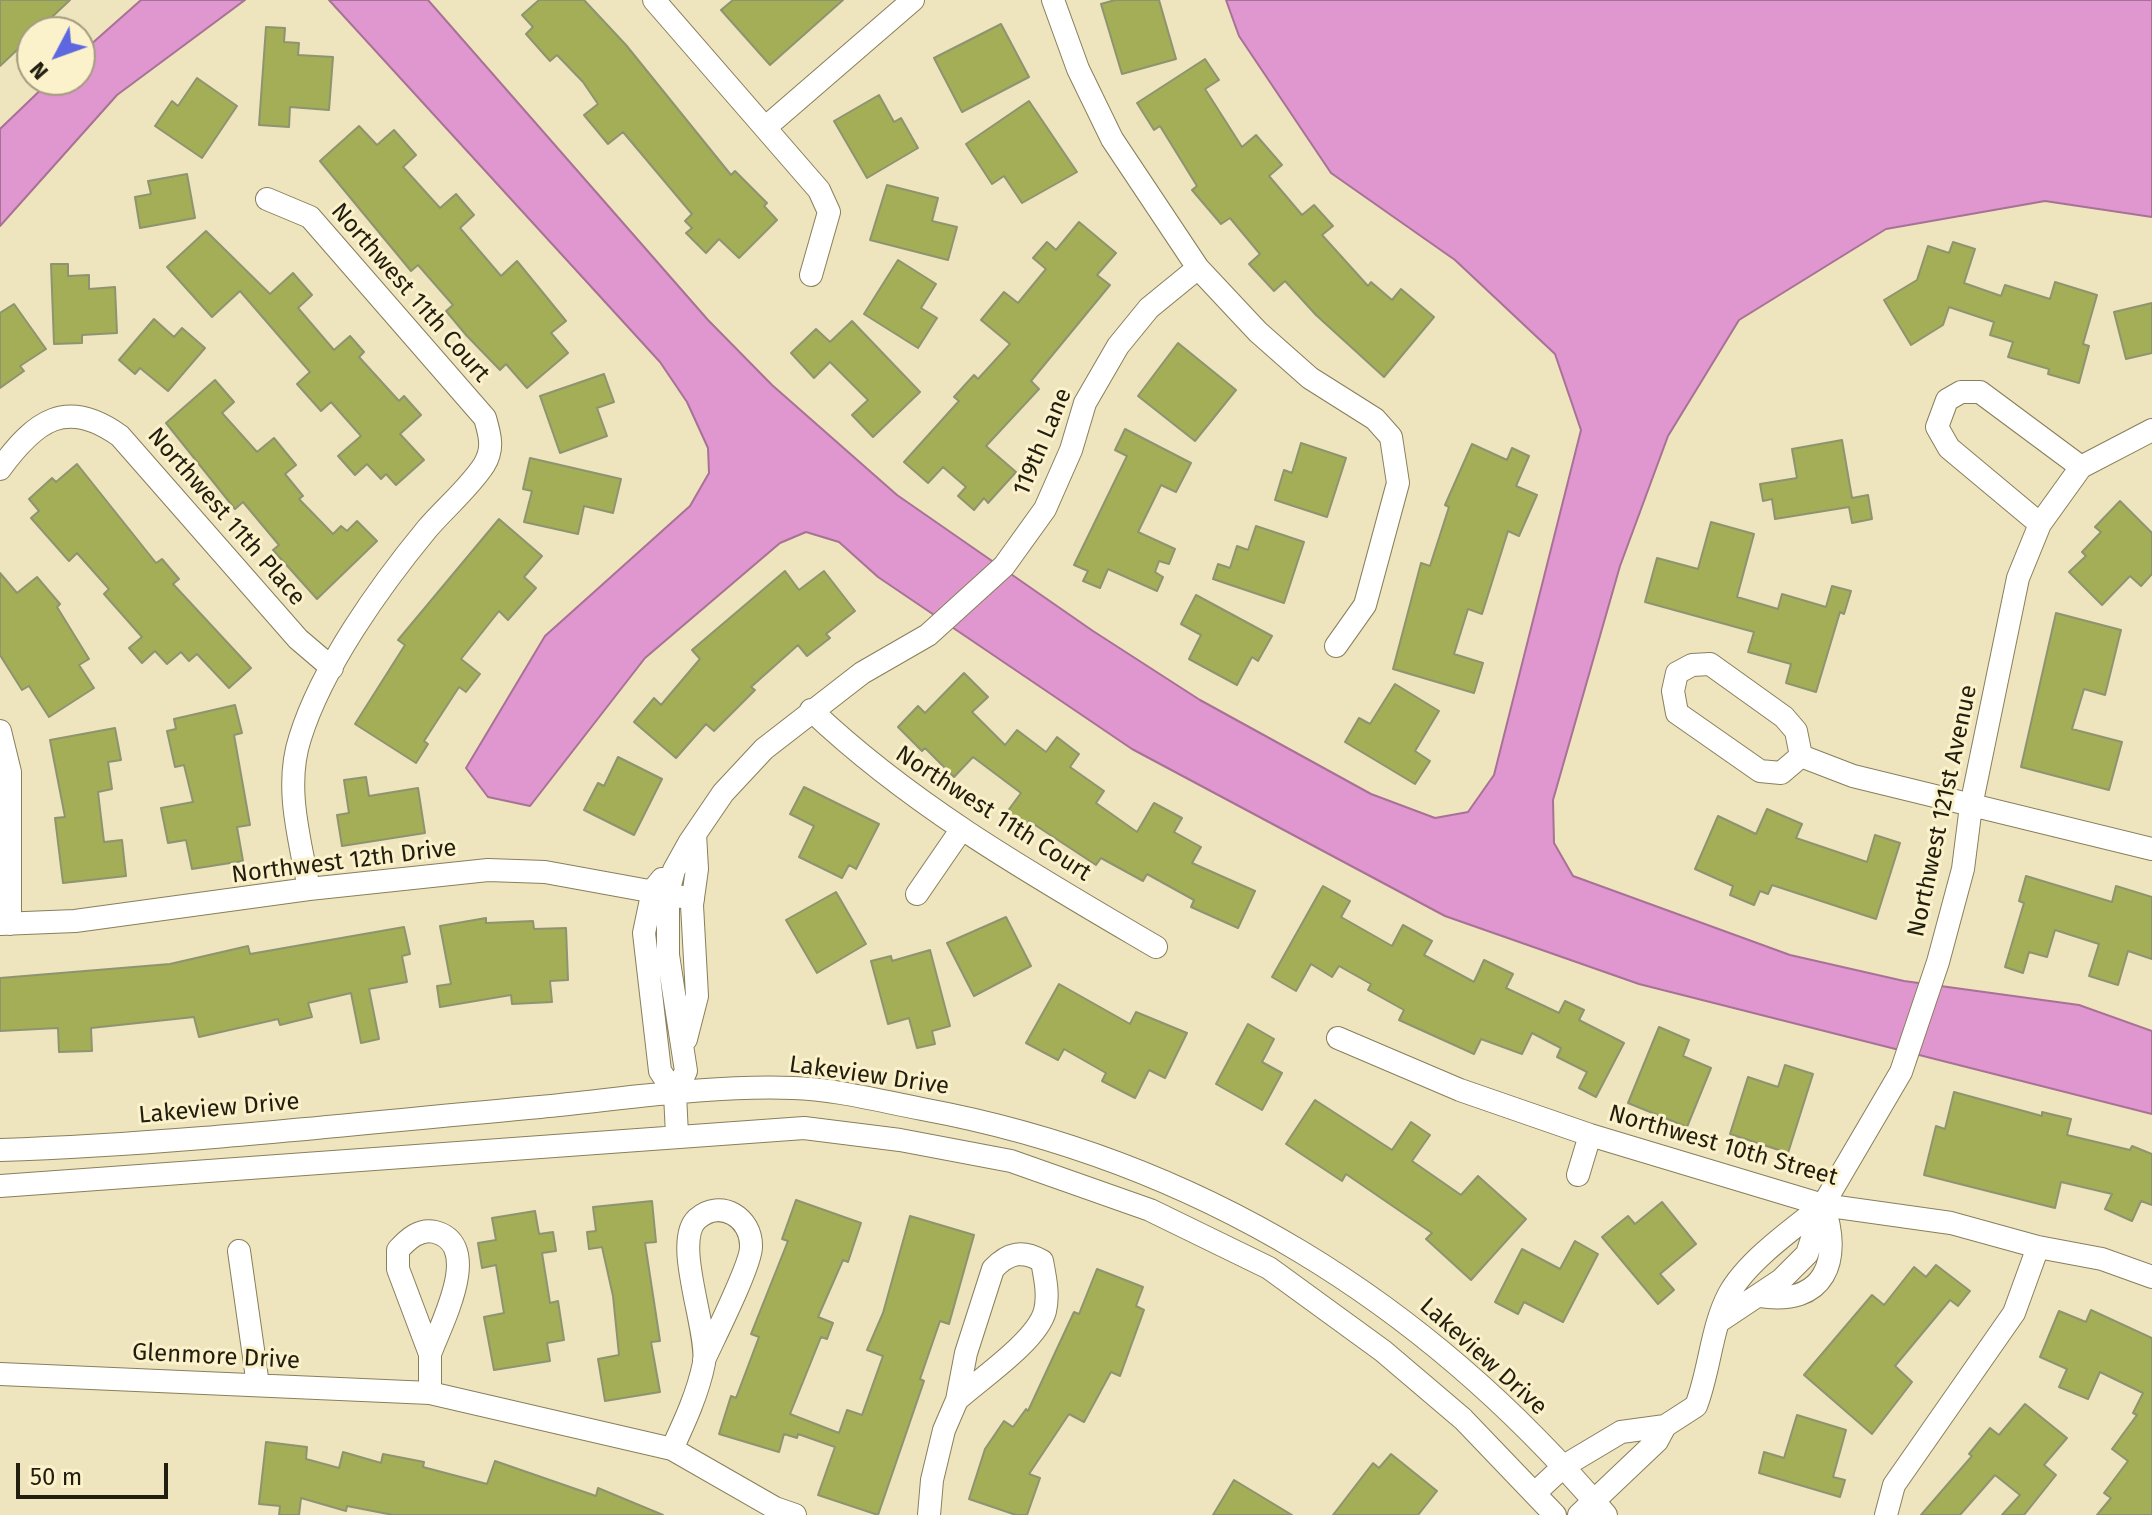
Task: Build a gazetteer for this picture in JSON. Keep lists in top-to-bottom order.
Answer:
{
  "streets": {
    "street": [
      "Northwest 11th Court",
      "119th Lane",
      "Northwest 11th Place",
      "Northwest 121st Avenue",
      "Northwest 12th Drive",
      "Lakeview Drive",
      "Northwest 10th Street",
      "Glenmore Drive"
    ]
  },
  "crossings": [
    ["Northwest 11th Court", "119th Lane"],
    ["Northwest 11th Court", "Northwest 11th Place"],
    ["119th Lane", "Northwest 12th Drive"],
    ["Northwest 121st Avenue", "Lakeview Drive"],
    ["Northwest 121st Avenue", "Northwest 10th Street"]
  ],
  "scale_bar": "50 m",
  "north": "bottom left"
}
